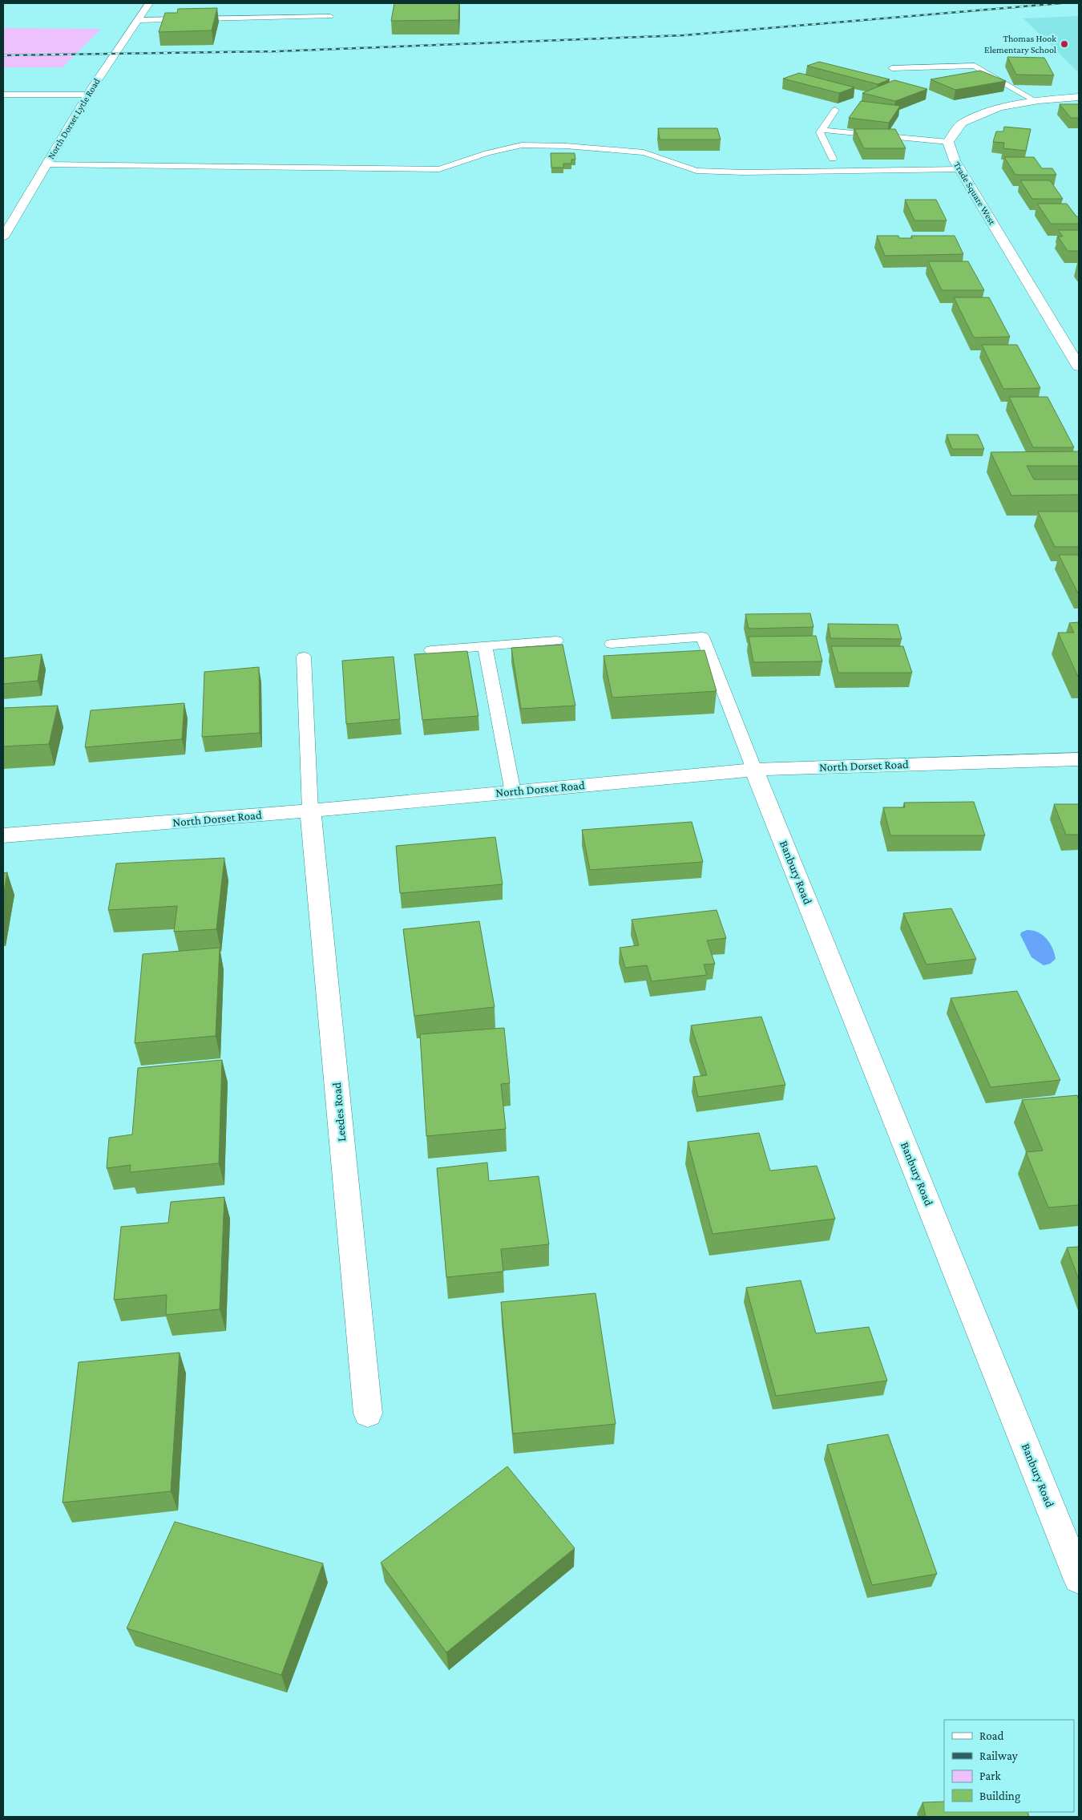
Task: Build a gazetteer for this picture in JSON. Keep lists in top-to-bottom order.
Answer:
{
  "streets": {
    "street": [
      "North Dorset Lytle Road",
      "Trade Square West",
      "North Dorset Road",
      "Banbury Road",
      "Leedes Road"
    ]
  },
  "crossings": [
    ["North Dorset Road", "Banbury Road"],
    ["North Dorset Road", "Leedes Road"]
  ],
  "places": ["Thomas Hook Elementary School"],
  "legend": [
    "Road",
    "Railway",
    "Park",
    "Building"
  ]
}
